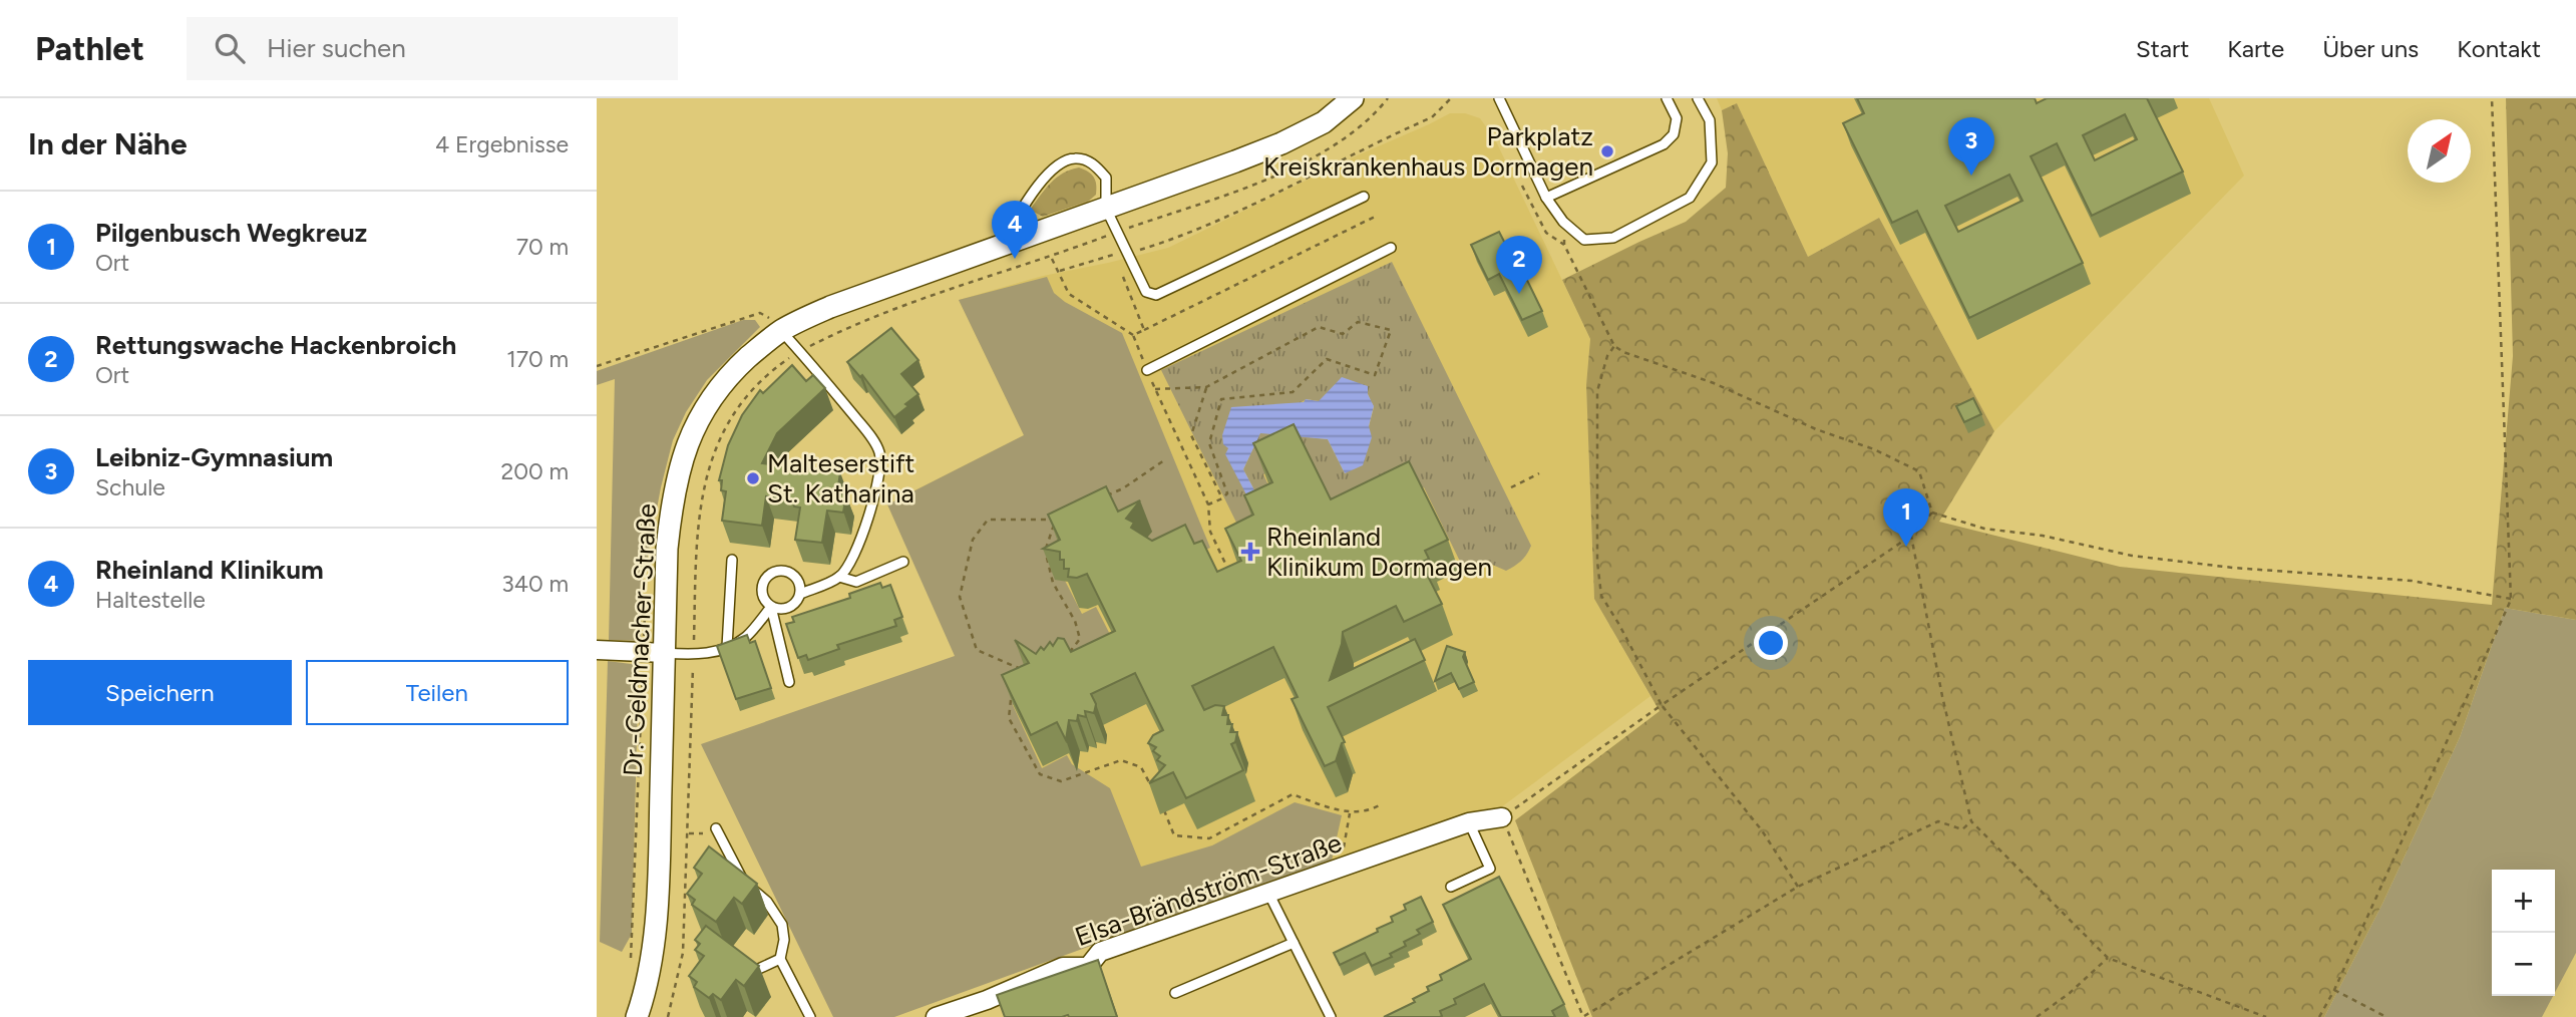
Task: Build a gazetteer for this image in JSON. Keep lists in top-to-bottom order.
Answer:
{
  "streets": {
    "street": ["Dr.-Geldmacher-Straße", "Elsa-Brändström-Straße"]
  },
  "places": {
    "other": ["Parkplatz Kreiskrankenhaus Dormagen", "Malteserstift St. Katharina"],
    "health": ["Rheinland Klinikum Dormagen"]
  },
  "north": "top right",
  "page": {
    "header": "Pathlet",
    "search": "Hier suchen",
    "nav": [
      "Start",
      "Karte",
      "Über uns",
      "Kontakt"
    ],
    "heading": ["In der Nähe", "4 Ergebnisse"],
    "pins": [
      "3",
      "4",
      "2",
      "1"
    ],
    "list": [
      {
        "mark": "1",
        "name": "Pilgenbusch Wegkreuz",
        "note": "Ort",
        "value": "70 m"
      },
      {
        "mark": "2",
        "name": "Rettungswache Hackenbroich",
        "note": "Ort",
        "value": "170 m"
      },
      {
        "mark": "3",
        "name": "Leibniz-Gymnasium",
        "note": "Schule",
        "value": "200 m"
      },
      {
        "mark": "4",
        "name": "Rheinland Klinikum",
        "note": "Haltestelle",
        "value": "340 m"
      }
    ],
    "buttons": ["Speichern", "Teilen"],
    "map_buttons": ["+", "−"]
  }
}
